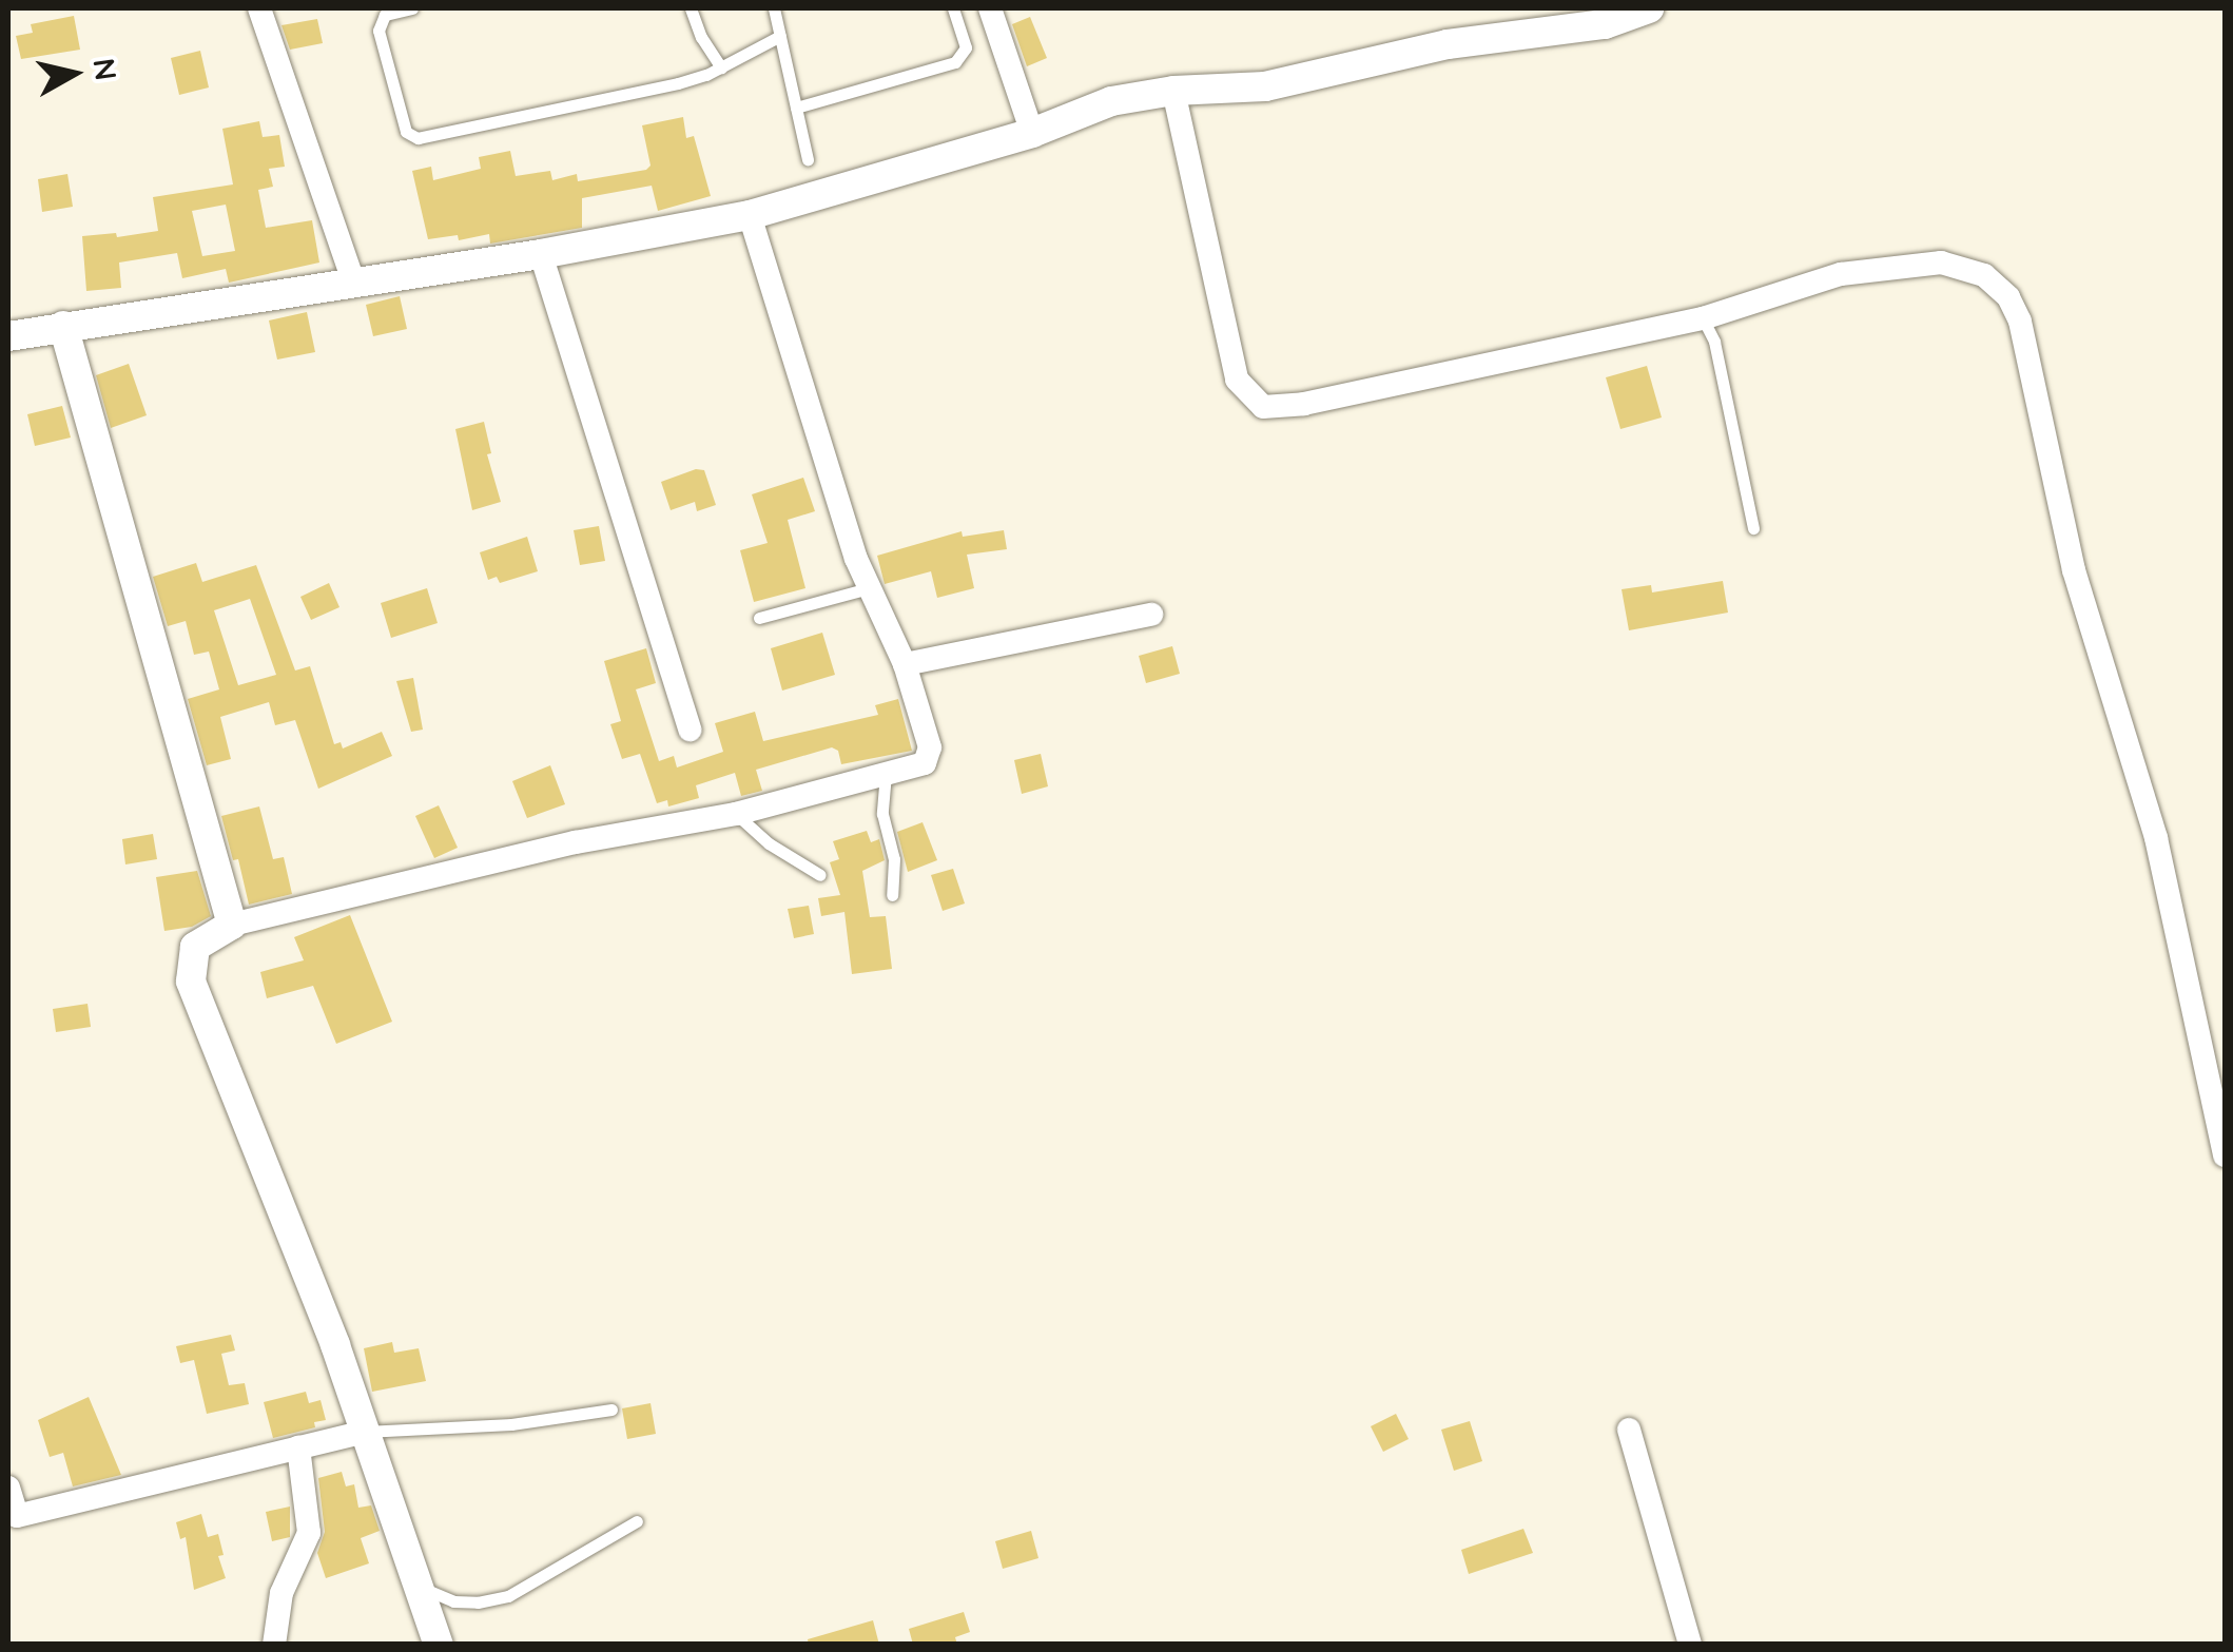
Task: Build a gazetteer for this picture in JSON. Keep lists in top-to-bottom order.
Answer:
{
  "north": "right"
}
